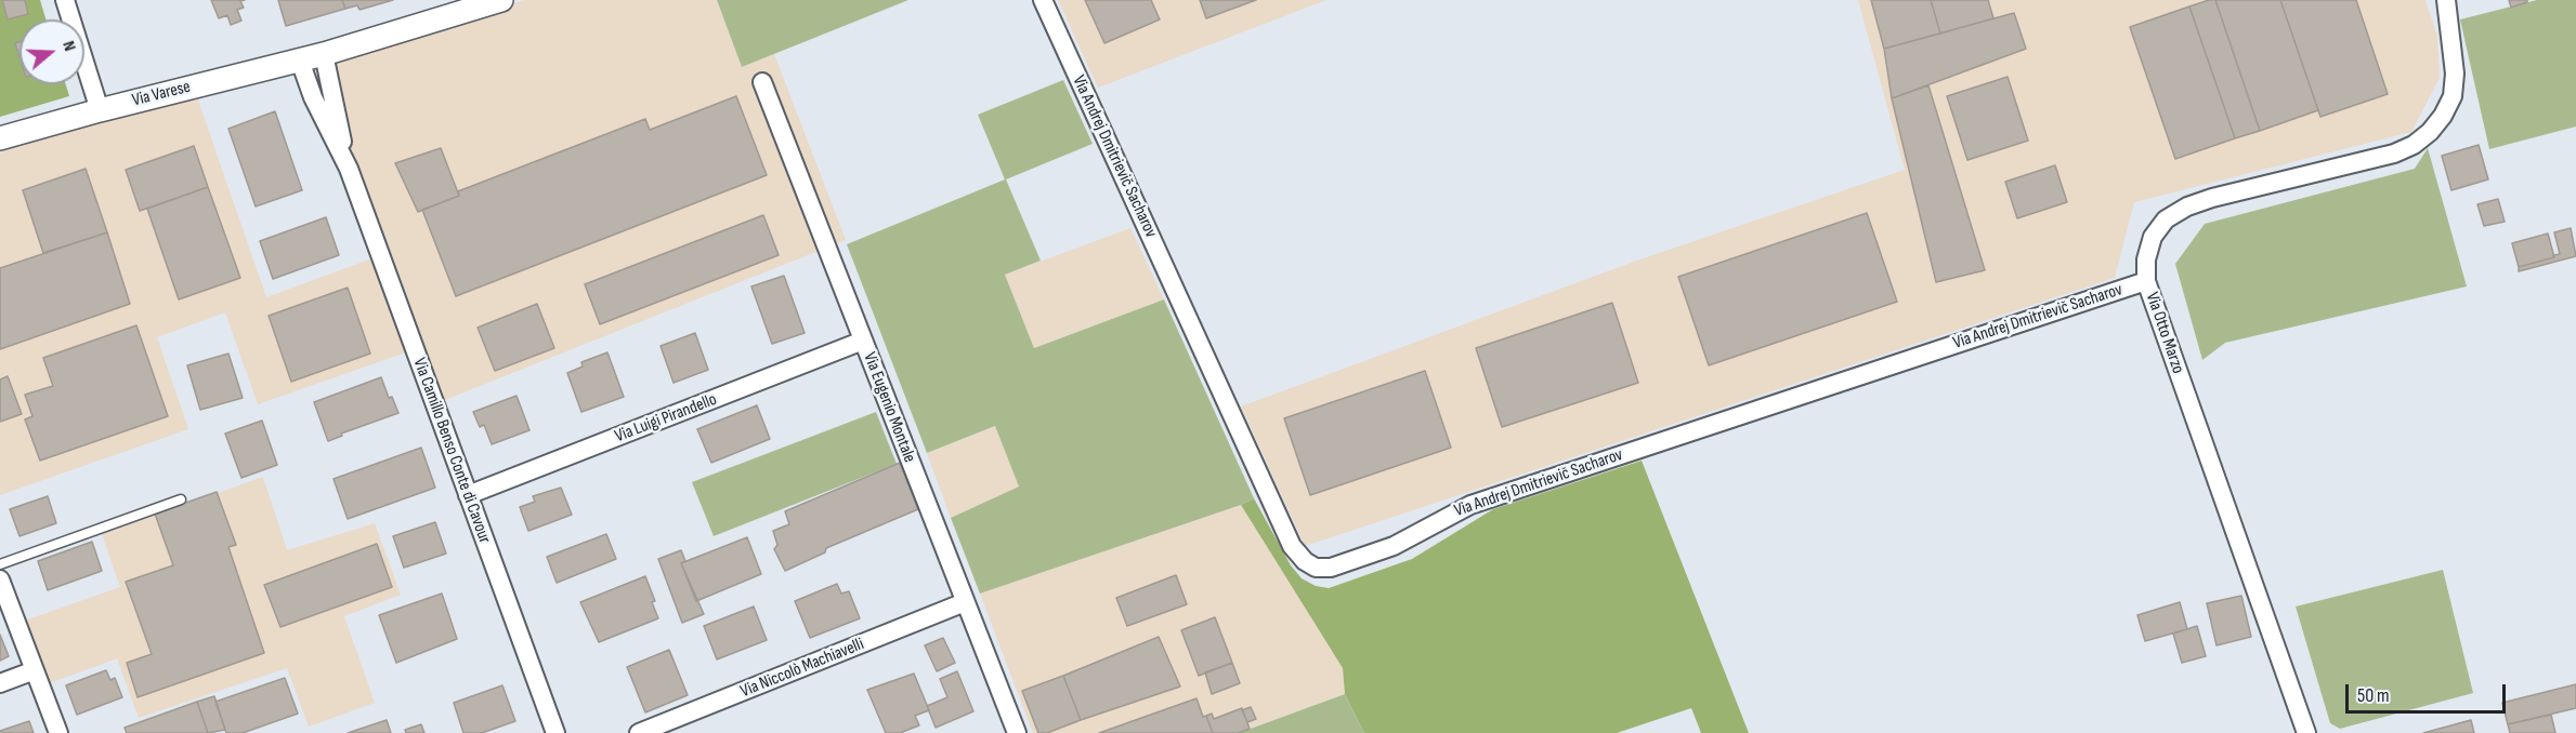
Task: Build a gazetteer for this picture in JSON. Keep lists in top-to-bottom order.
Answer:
{
  "streets": {
    "street": [
      "Via Varese",
      "Via Andrej Dmitrievič Sacharov",
      "Via Otto Marzo",
      "Via Eugenio Montale",
      "Via Luigi Pirandello",
      "Via Camillo Benso Conte di Cavour",
      "Via Niccolò Machiavelli"
    ]
  },
  "crossings": [
    ["Via Varese", "Via Camillo Benso Conte di Cavour"],
    ["Via Andrej Dmitrievič Sacharov", "Via Otto Marzo"],
    ["Via Eugenio Montale", "Via Luigi Pirandello"],
    ["Via Eugenio Montale", "Via Niccolò Machiavelli"],
    ["Via Luigi Pirandello", "Via Camillo Benso Conte di Cavour"]
  ],
  "scale_bar": "50 m",
  "north": "right"
}
